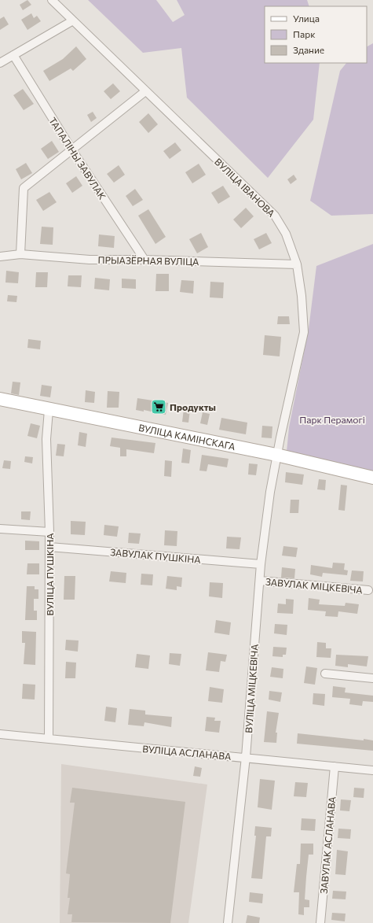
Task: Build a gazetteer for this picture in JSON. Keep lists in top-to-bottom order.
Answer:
{
  "streets": {
    "main road": ["ВУЛІЦА КАМІНСКАГА"],
    "street": [
      "ТАПАЛІНЫ ЗАВУЛАК",
      "ВУЛІЦА ІВАНОВА",
      "ПРЫАЗЁРНАЯ ВУЛІЦА",
      "ЗАВУЛАК ПУШКІНА",
      "ВУЛІЦА ПУШКІНА",
      "ЗАВУЛАК МІЦКЕВІЧА",
      "ВУЛІЦА МІЦКЕВІЧА",
      "ВУЛІЦА АСЛАНАВА",
      "ЗАВУЛАК АСЛАНАВА"
    ]
  },
  "crossings": [
    ["ТАПАЛІНЫ ЗАВУЛАК", "ПРЫАЗЁРНАЯ ВУЛІЦА"],
    ["ВУЛІЦА ІВАНОВА", "ПРЫАЗЁРНАЯ ВУЛІЦА"],
    ["ВУЛІЦА ІВАНОВА", "ВУЛІЦА КАМІНСКАГА"],
    ["ВУЛІЦА ІВАНОВА", "ВУЛІЦА МІЦКЕВІЧА"],
    ["ВУЛІЦА КАМІНСКАГА", "ВУЛІЦА ПУШКІНА"],
    ["ВУЛІЦА КАМІНСКАГА", "ВУЛІЦА МІЦКЕВІЧА"],
    ["ЗАВУЛАК ПУШКІНА", "ВУЛІЦА ПУШКІНА"],
    ["ЗАВУЛАК ПУШКІНА", "ВУЛІЦА МІЦКЕВІЧА"],
    ["ВУЛІЦА ПУШКІНА", "ВУЛІЦА АСЛАНАВА"],
    ["ЗАВУЛАК МІЦКЕВІЧА", "ВУЛІЦА МІЦКЕВІЧА"],
    ["ВУЛІЦА МІЦКЕВІЧА", "ВУЛІЦА АСЛАНАВА"],
    ["ВУЛІЦА АСЛАНАВА", "ЗАВУЛАК АСЛАНАВА"]
  ],
  "parks": ["Парк Перамогі"],
  "places": {
    "supermarket": ["Продукты"]
  },
  "legend": ["Улица", "Парк", "Здание"]
}
